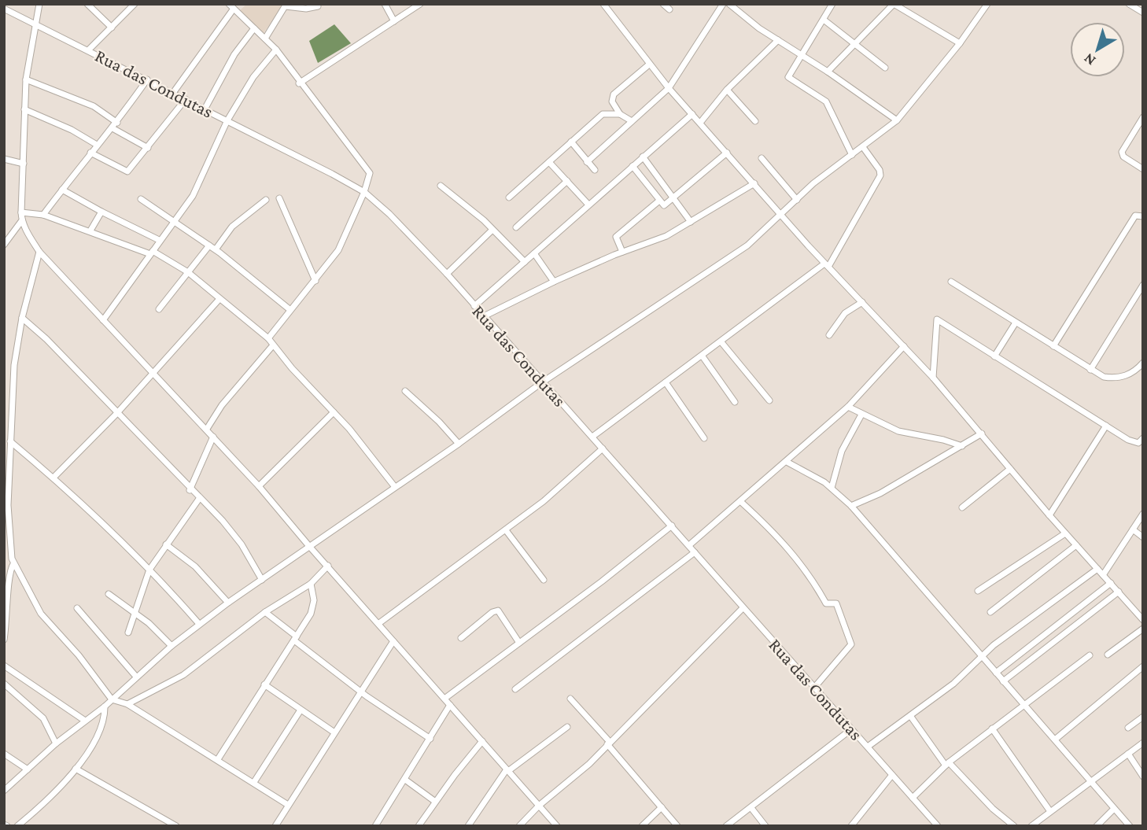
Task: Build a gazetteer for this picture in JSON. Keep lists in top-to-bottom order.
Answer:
{
  "streets": {
    "street": ["Rua das Condutas"]
  },
  "north": "bottom left"
}
